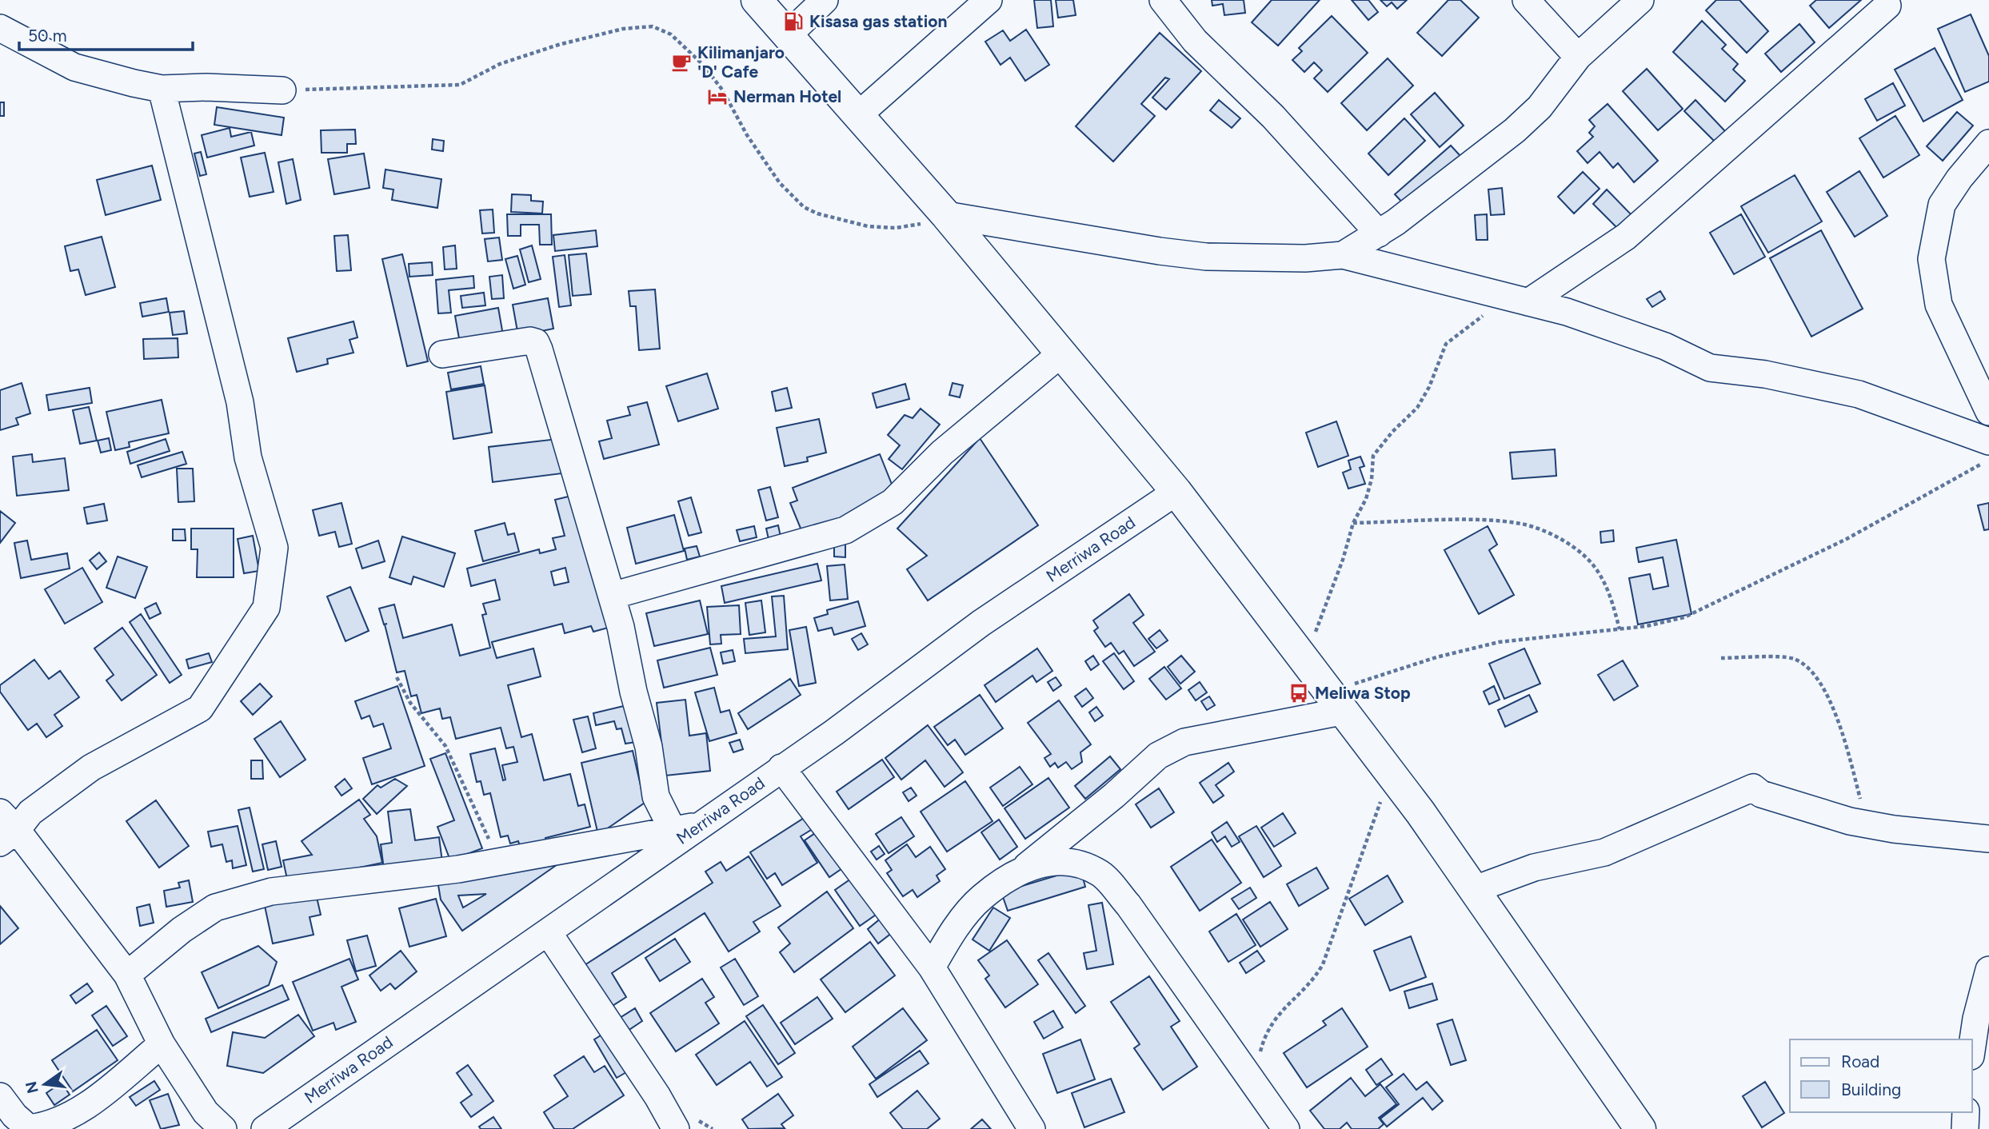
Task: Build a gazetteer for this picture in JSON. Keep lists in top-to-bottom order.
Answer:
{
  "streets": {
    "street": ["Merriwa Road"]
  },
  "places": {
    "fuel station": ["Kisasa gas station"],
    "cafe": ["Kilimanjaro 'D' Cafe"],
    "hotel": ["Nerman Hotel"],
    "bus stop": ["Meliwa Stop"]
  },
  "legend": ["Road", "Building"],
  "scale_bar": "50 m",
  "north": "left"
}
